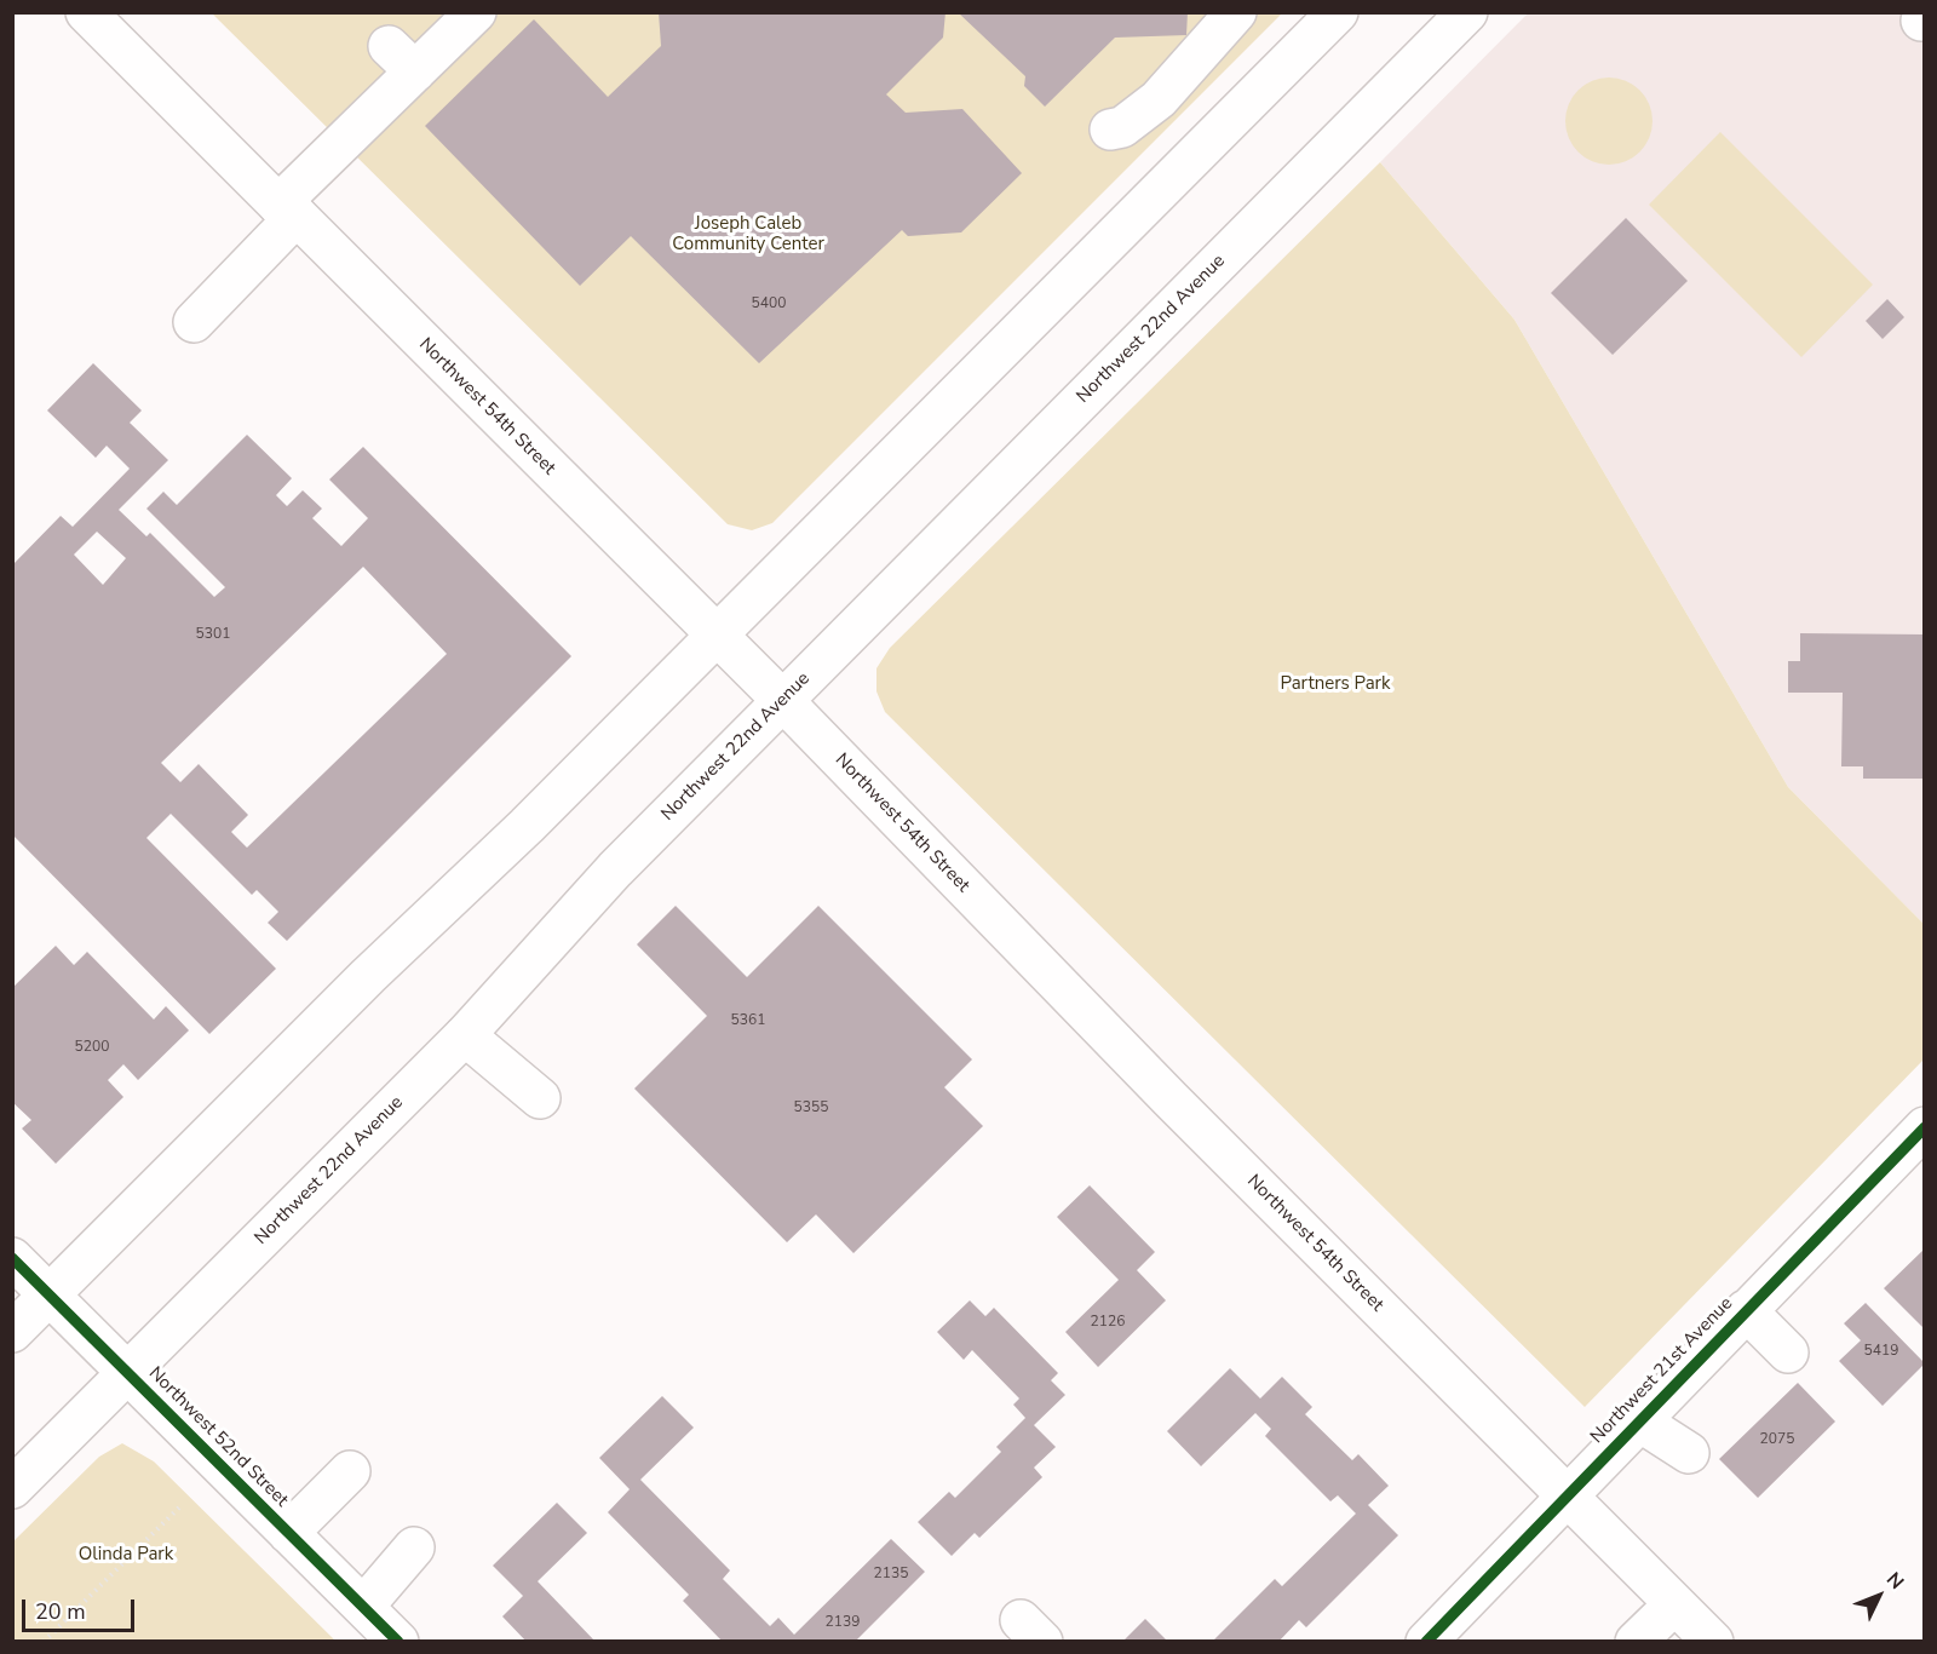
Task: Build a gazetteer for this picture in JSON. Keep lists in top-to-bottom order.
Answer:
{
  "streets": {
    "main road": [
      "Northwest 22nd Avenue",
      "Northwest 54th Street",
      "Northwest 21st Avenue",
      "Northwest 52nd Street"
    ]
  },
  "crossings": [
    ["Northwest 22nd Avenue", "Northwest 54th Street"],
    ["Northwest 22nd Avenue", "Northwest 52nd Street"],
    ["Northwest 54th Street", "Northwest 21st Avenue"]
  ],
  "parks": ["Joseph Caleb Community Center", "Partners Park", "Olinda Park"],
  "house_numbers": [
    "5400",
    "5301",
    "5361",
    "5200",
    "5355",
    "2126",
    "5419",
    "2075",
    "2135",
    "2139"
  ],
  "scale_bar": "20 m",
  "north": "top right"
}
